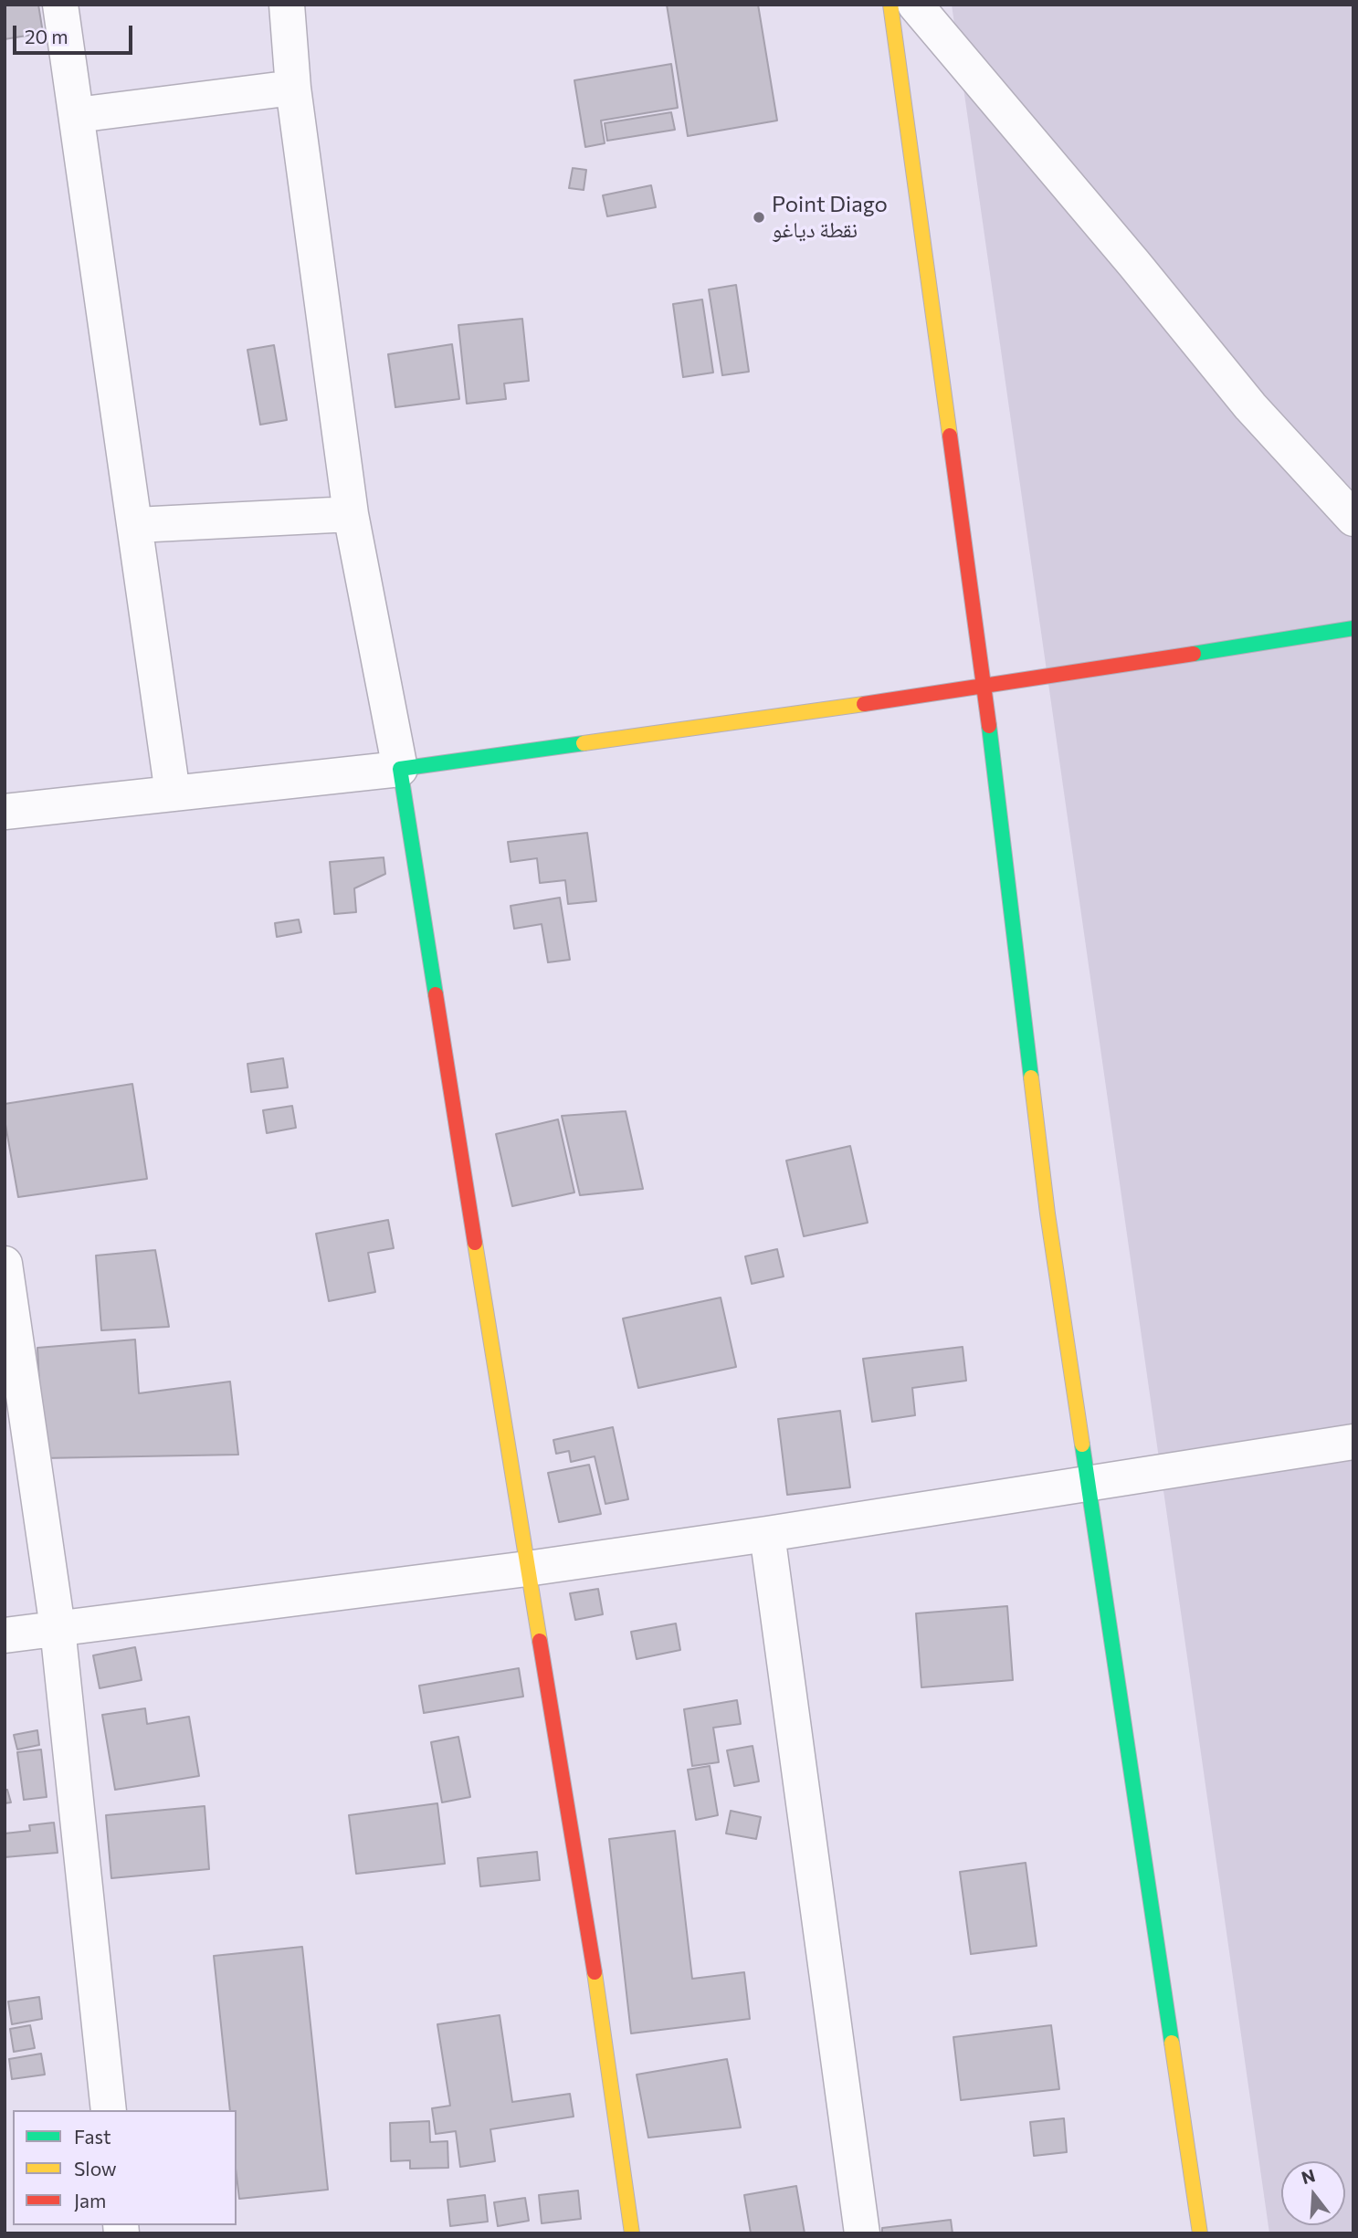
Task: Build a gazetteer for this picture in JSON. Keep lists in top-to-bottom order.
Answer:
{
  "places": ["Point Diago نقطة دياغو"],
  "legend": ["Fast", "Slow", "Jam"],
  "scale_bar": "20 m",
  "north": "top"
}
